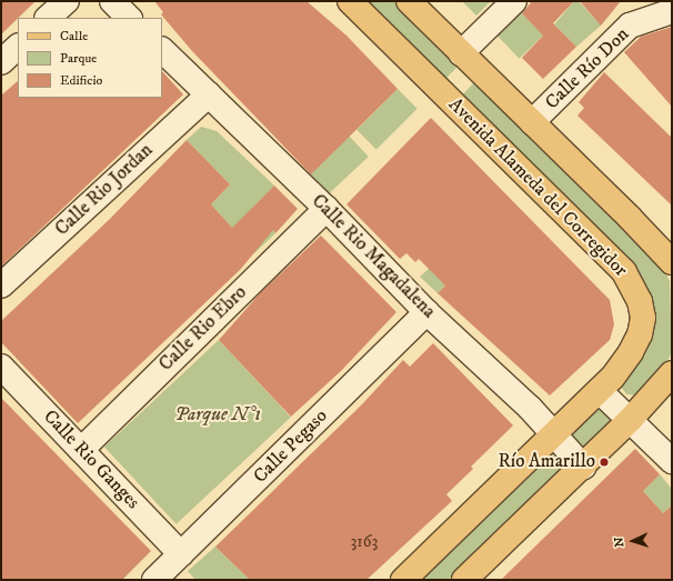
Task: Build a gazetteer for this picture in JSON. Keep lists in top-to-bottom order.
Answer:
{
  "streets": {
    "main road": ["Avenida Alameda del Corregidor"],
    "street": [
      "Calle Río Don",
      "Calle Rio Jordan",
      "Calle Rio Magadalena",
      "Calle Rio Ebro",
      "Calle Pegaso",
      "Calle Rio Ganges"
    ]
  },
  "crossings": [
    ["Avenida Alameda del Corregidor", "Calle Rio Magadalena"],
    ["Calle Rio Jordan", "Calle Rio Magadalena"],
    ["Calle Rio Magadalena", "Calle Rio Ebro"],
    ["Calle Rio Magadalena", "Calle Pegaso"],
    ["Calle Rio Ebro", "Calle Rio Ganges"],
    ["Calle Pegaso", "Calle Rio Ganges"]
  ],
  "parks": ["Parque N°1"],
  "places": ["Río Amarillo"],
  "house_numbers": ["3163"],
  "legend": ["Calle", "Parque", "Edificio"],
  "north": "left"
}
